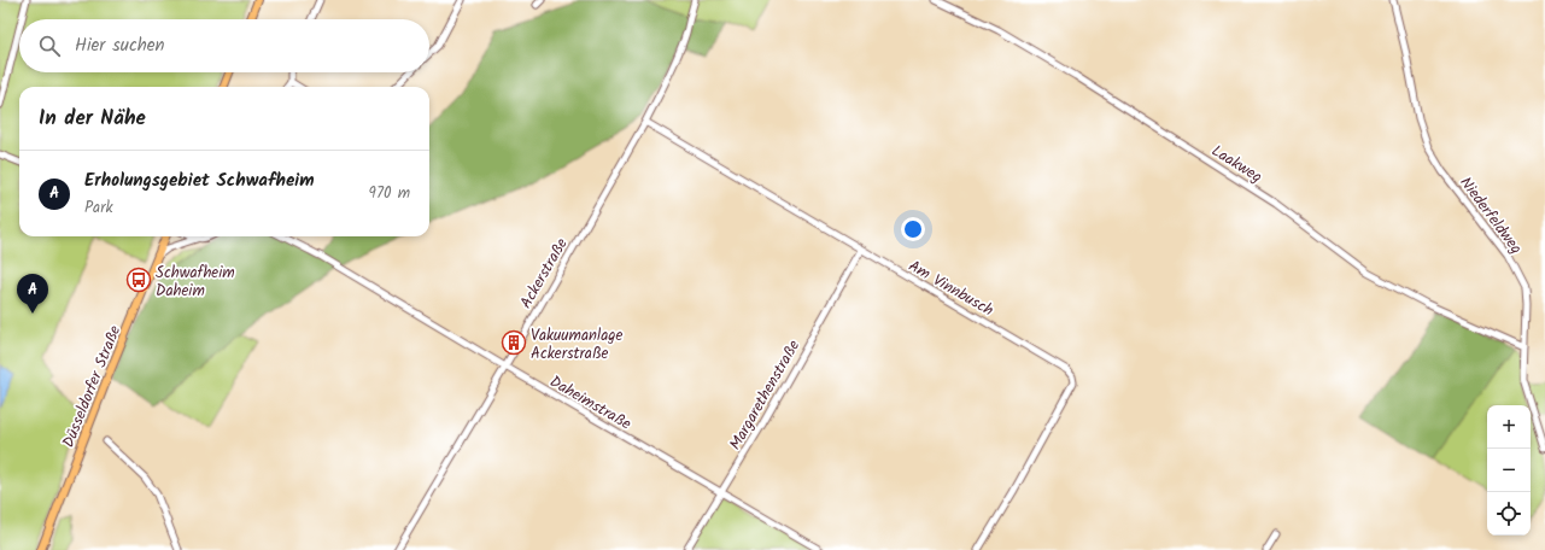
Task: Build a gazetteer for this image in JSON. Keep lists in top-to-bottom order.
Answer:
{
  "streets": {
    "main road": ["Düsseldorfer Straße"],
    "street": [
      "Laakweg",
      "Niederfeldweg",
      "Ackerstraße",
      "Am Vinnbusch",
      "Margarethenstraße",
      "Daheimstraße"
    ]
  },
  "crossings": [
    ["Laakweg", "Niederfeldweg"],
    ["Ackerstraße", "Am Vinnbusch"],
    ["Ackerstraße", "Daheimstraße"],
    ["Am Vinnbusch", "Margarethenstraße"],
    ["Margarethenstraße", "Daheimstraße"]
  ],
  "places": {
    "bus stop": ["Schwafheim Daheim"],
    "building": ["Vakuumanlage Ackerstraße"]
  },
  "page": {
    "search": "Hier suchen",
    "heading": "In der Nähe",
    "list": [
      {
        "mark": "A",
        "name": "Erholungsgebiet Schwafheim",
        "note": "Park",
        "value": "970 m"
      }
    ],
    "pins": "A",
    "map_buttons": ["+", "−"]
  }
}
